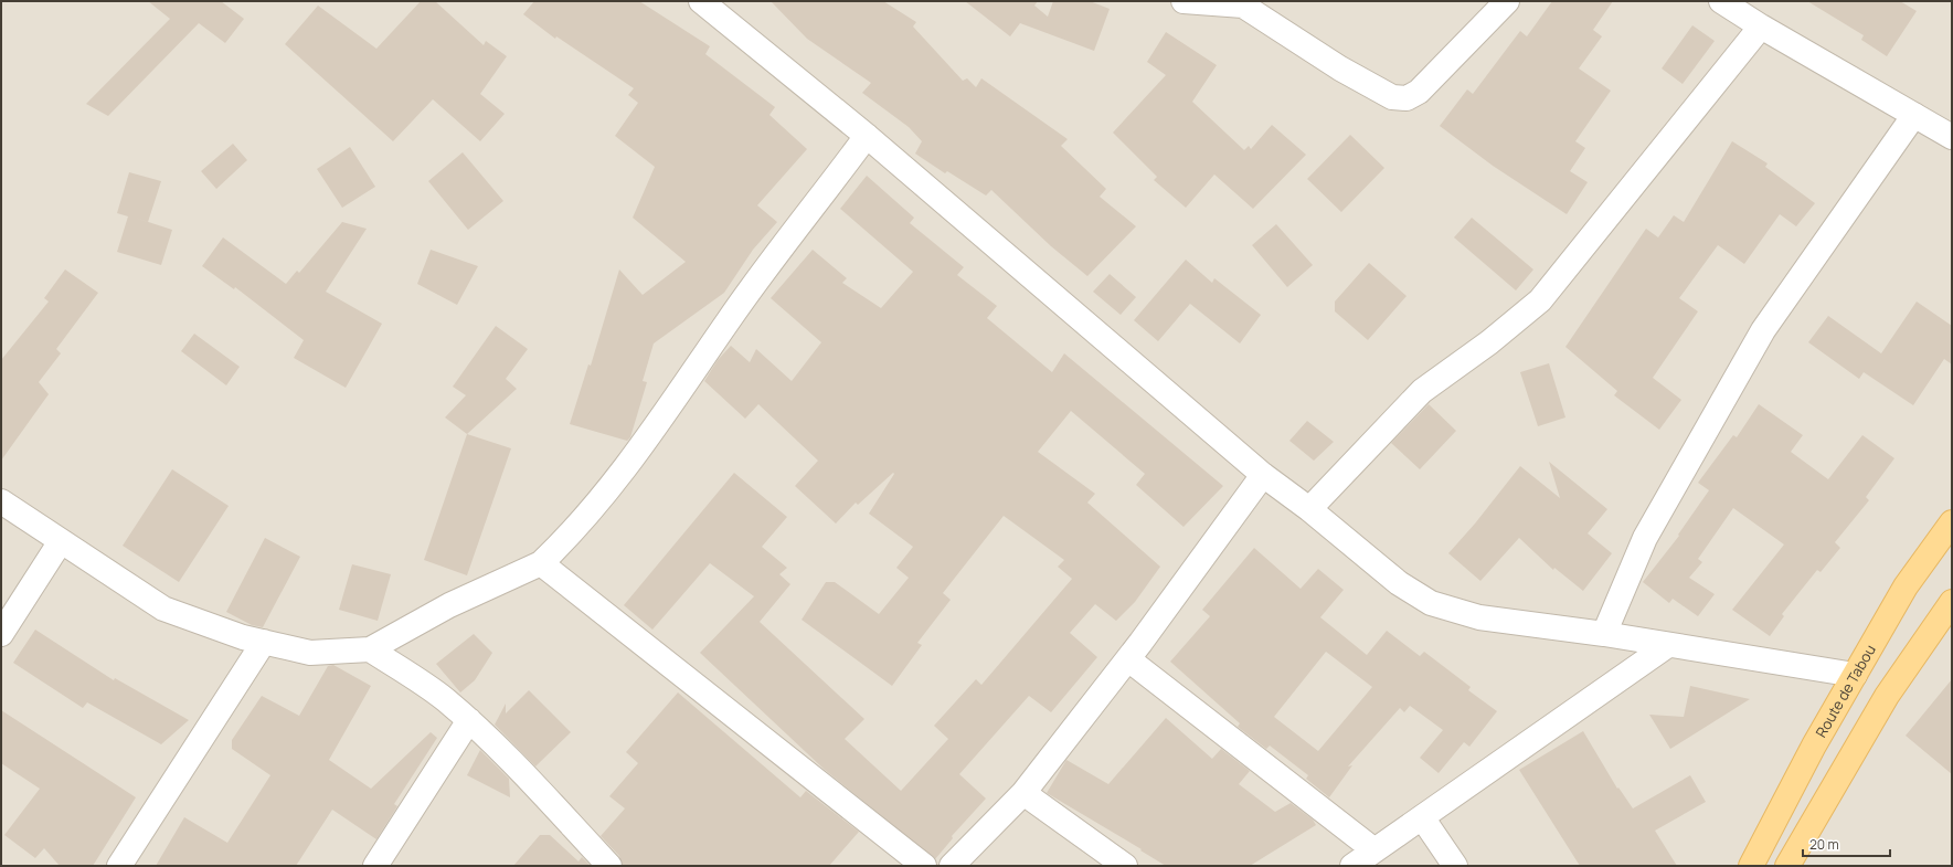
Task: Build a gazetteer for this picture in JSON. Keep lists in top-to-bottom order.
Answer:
{
  "streets": {
    "main road": ["Route de Tabou"]
  },
  "scale_bar": "20 m"
}
